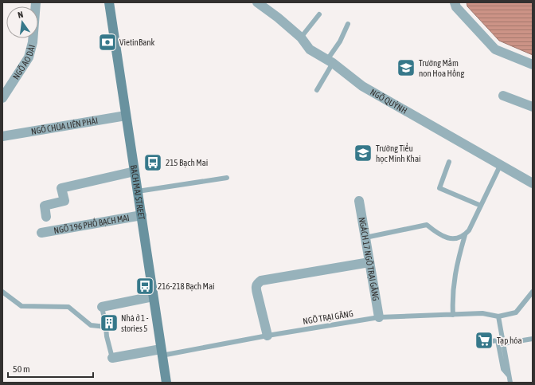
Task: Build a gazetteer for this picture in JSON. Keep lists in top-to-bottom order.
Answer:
{
  "streets": {
    "main road": ["BACH MAI STREET"],
    "street": [
      "NGÕ AO DÀI",
      "NGÕ QUỲNH",
      "NGÕ CHÙA LIÊN PHÁI",
      "NGÕ 196 PHỐ BẠCH MAI",
      "NGÁCH 17 NGÕ TRẠI GĂNG"
    ],
    "lane": ["NGÕ TRẠI GĂNG"]
  },
  "crossings": [
    ["NGÕ CHÙA LIÊN PHÁI", "BACH MAI STREET"],
    ["BACH MAI STREET", "NGÕ 196 PHỐ BẠCH MAI"],
    ["BACH MAI STREET", "NGÕ TRẠI GĂNG"],
    ["NGÁCH 17 NGÕ TRẠI GĂNG", "NGÕ TRẠI GĂNG"]
  ],
  "places": {
    "bank": ["VietinBank"],
    "school or university": ["Trường Mầm non Hoa Hồng", "Trường Tiểu học Minh Khai"],
    "bus stop": ["215 Bạch Mai", "216-218 Bạch Mai"],
    "building": ["Nhà ở 1 - stories 5"],
    "supermarket": ["Tạp hóa"]
  },
  "scale_bar": "50 m",
  "north": "top"
}
